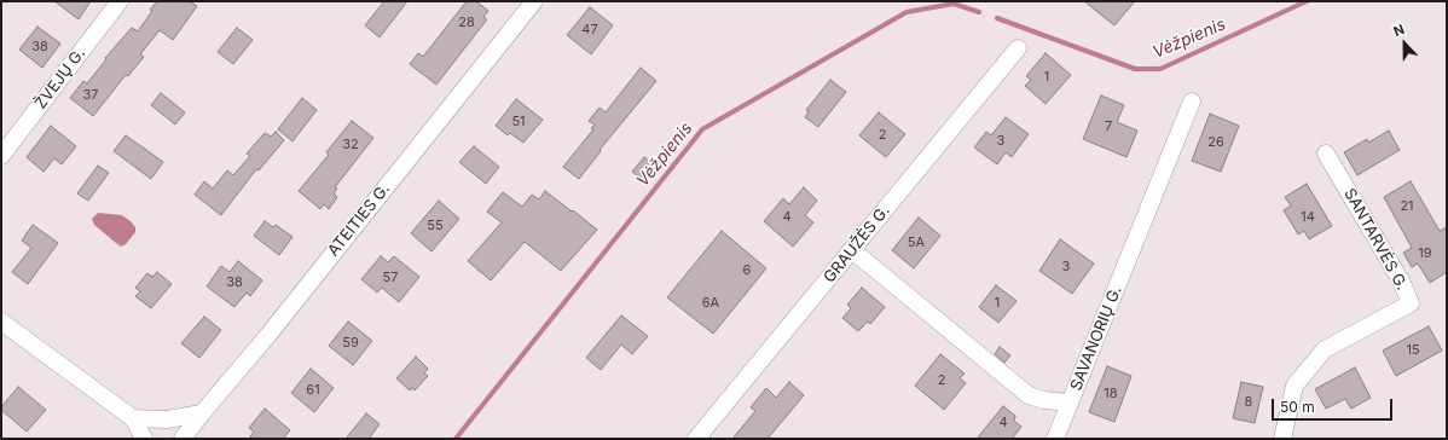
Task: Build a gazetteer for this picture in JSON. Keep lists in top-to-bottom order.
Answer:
{
  "streets": {
    "street": [
      "ŽVEJŲ G.",
      "ATEITIES G.",
      "SANTARVĖS G.",
      "GRAUŽĖS G.",
      "SAVANORIŲ G."
    ]
  },
  "crossings": [
    ["GRAUŽĖS G.", "SAVANORIŲ G."]
  ],
  "water": ["Vėžpienis"],
  "house_numbers": [
    "28",
    "47",
    "38",
    "1",
    "37",
    "51",
    "7",
    "2",
    "3",
    "26",
    "32",
    "21",
    "4",
    "14",
    "55",
    "5A",
    "19",
    "3",
    "6",
    "57",
    "38",
    "6A",
    "1",
    "59",
    "15",
    "2",
    "61",
    "18",
    "8",
    "4"
  ],
  "scale_bar": "50 m",
  "north": "top"
}
